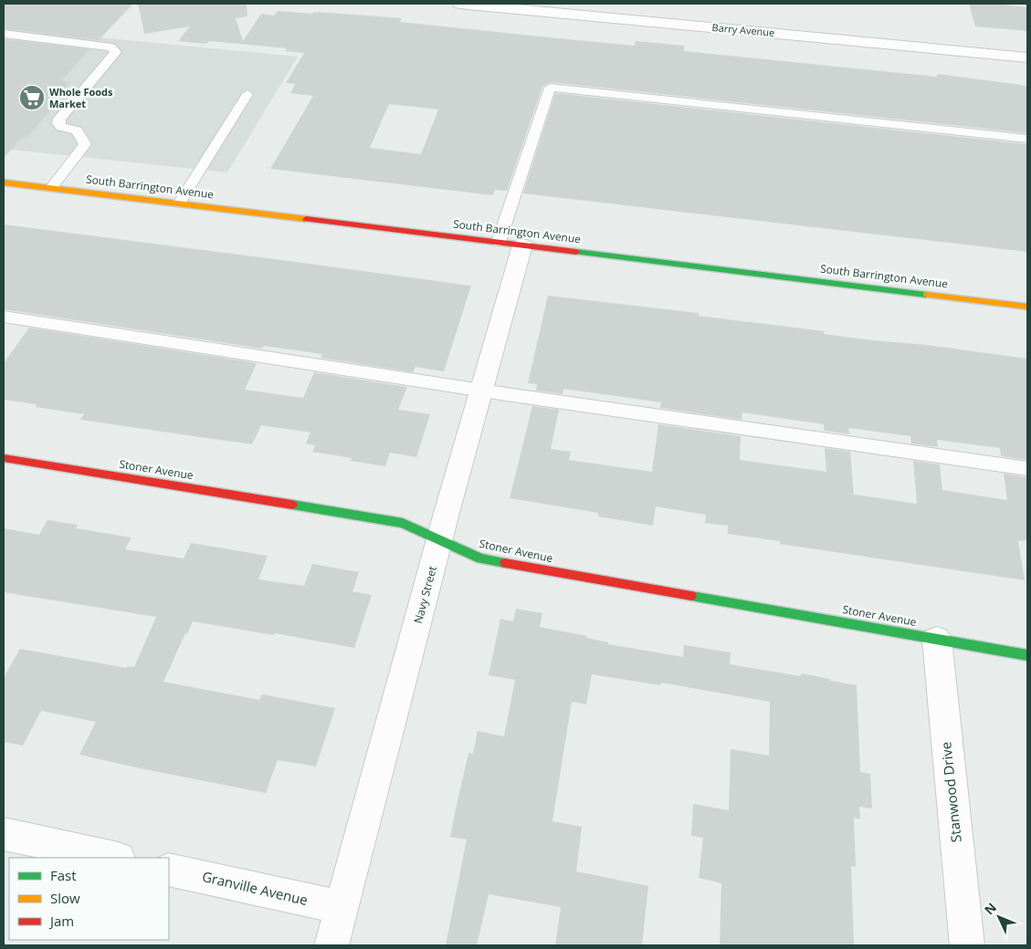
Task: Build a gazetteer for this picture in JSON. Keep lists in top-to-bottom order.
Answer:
{
  "streets": {
    "street": [
      "Barry Avenue",
      "South Barrington Avenue",
      "Stoner Avenue",
      "Navy Street",
      "Stanwood Drive",
      "Granville Avenue"
    ]
  },
  "crossings": [
    ["South Barrington Avenue", "Navy Street"],
    ["Stoner Avenue", "Navy Street"],
    ["Stoner Avenue", "Stanwood Drive"],
    ["Navy Street", "Granville Avenue"]
  ],
  "places": {
    "supermarket": ["Whole Foods Market"]
  },
  "legend": ["Fast", "Slow", "Jam"],
  "north": "top left"
}
